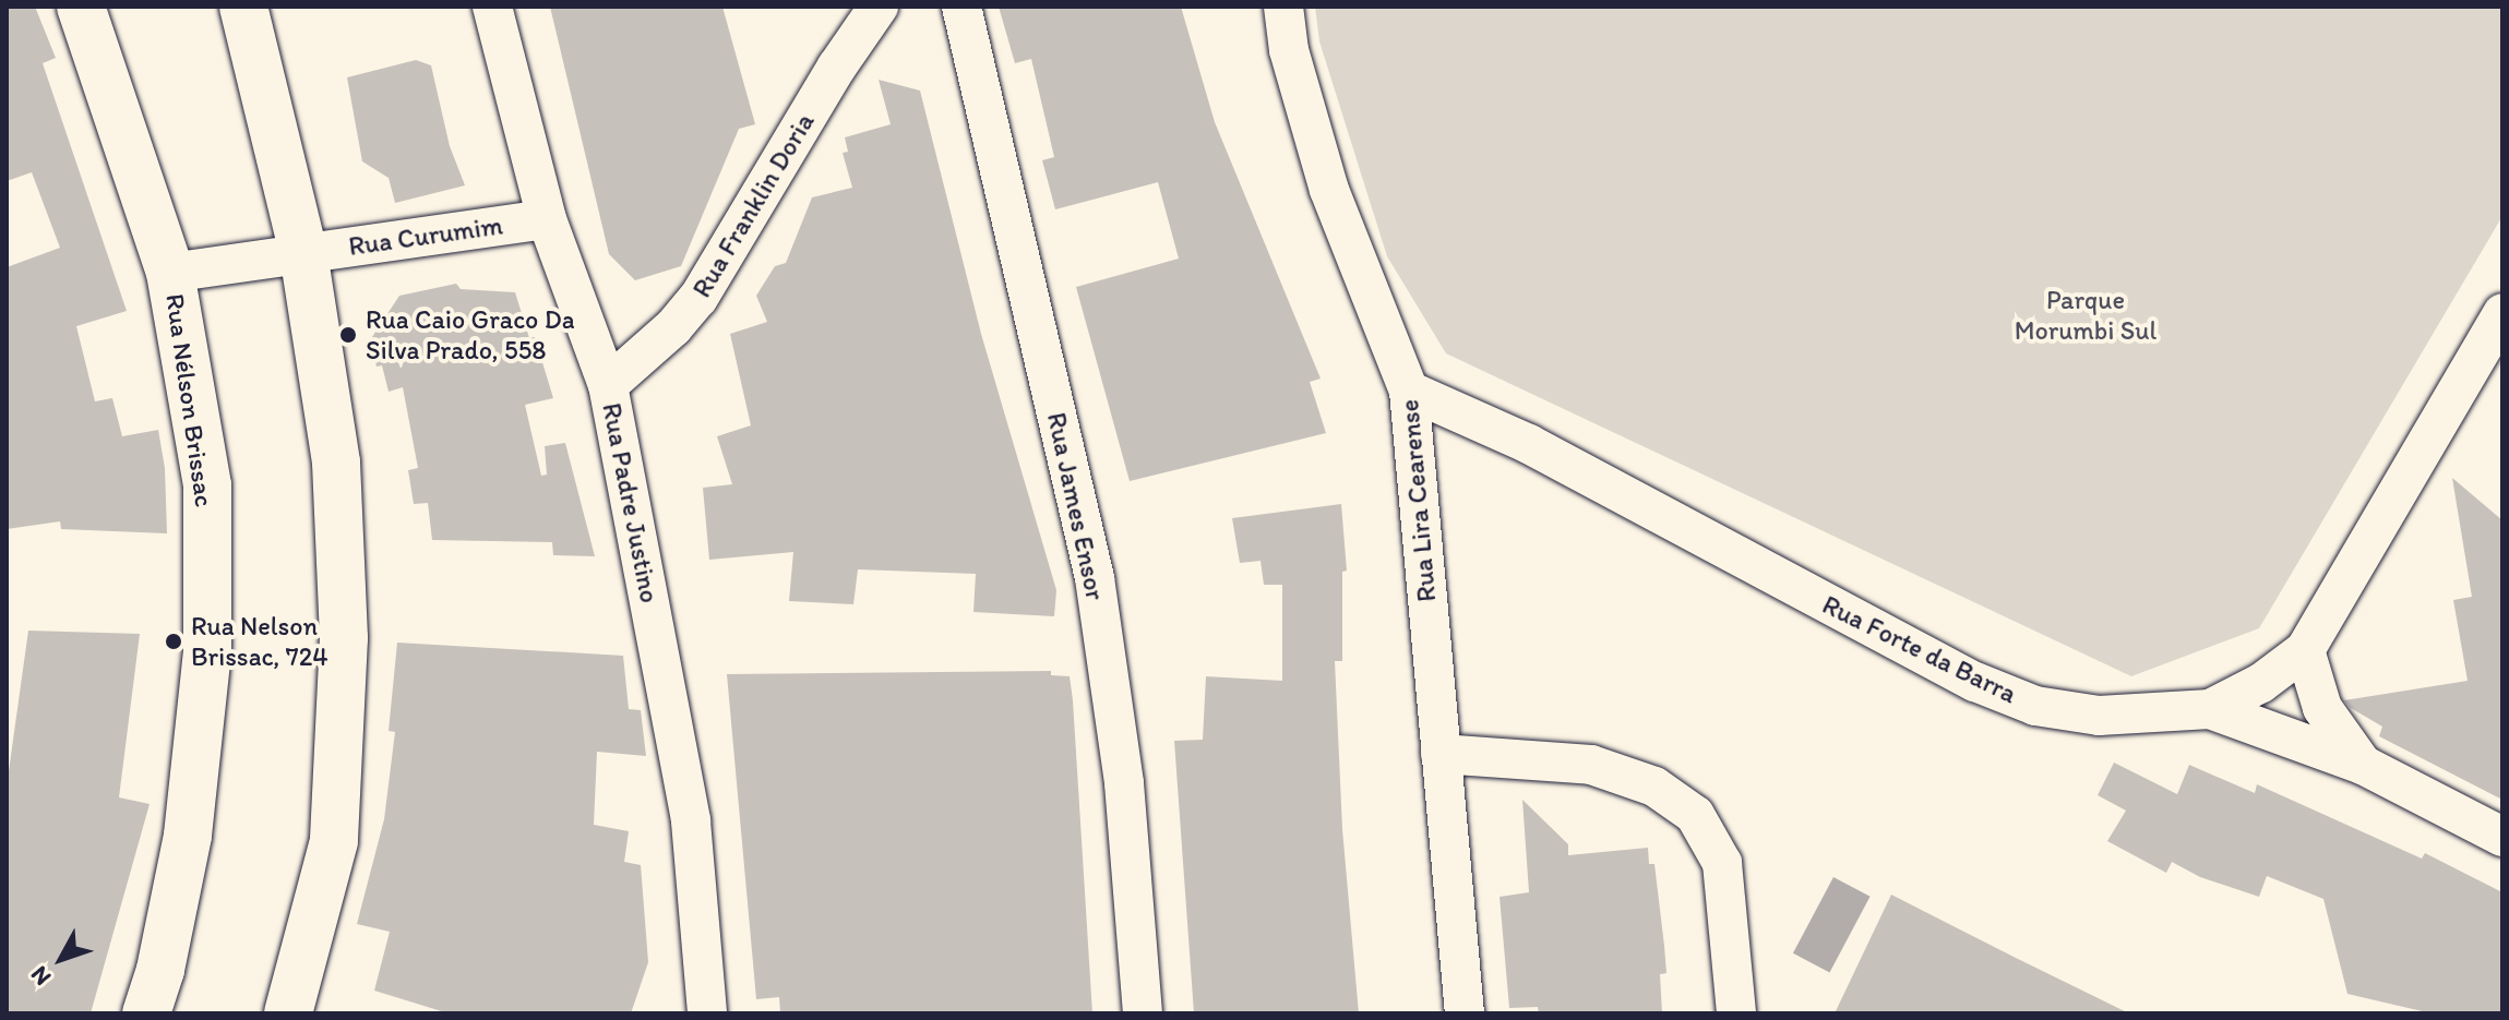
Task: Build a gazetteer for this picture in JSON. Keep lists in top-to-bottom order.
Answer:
{
  "streets": {
    "street": [
      "Rua Franklin Doria",
      "Rua Curumim",
      "Rua Nélson Brissac",
      "Rua Lira Cearense",
      "Rua Padre Justino",
      "Rua James Ensor",
      "Rua Forte da Barra"
    ]
  },
  "crossings": [
    ["Rua Franklin Doria", "Rua Padre Justino"],
    ["Rua Curumim", "Rua Nélson Brissac"],
    ["Rua Curumim", "Rua Padre Justino"],
    ["Rua Lira Cearense", "Rua Forte da Barra"]
  ],
  "parks": ["Parque Morumbi Sul"],
  "places": ["Rua Caio Graco Da Silva Prado, 558", "Rua Nelson Brissac, 724"],
  "north": "bottom left"
}
